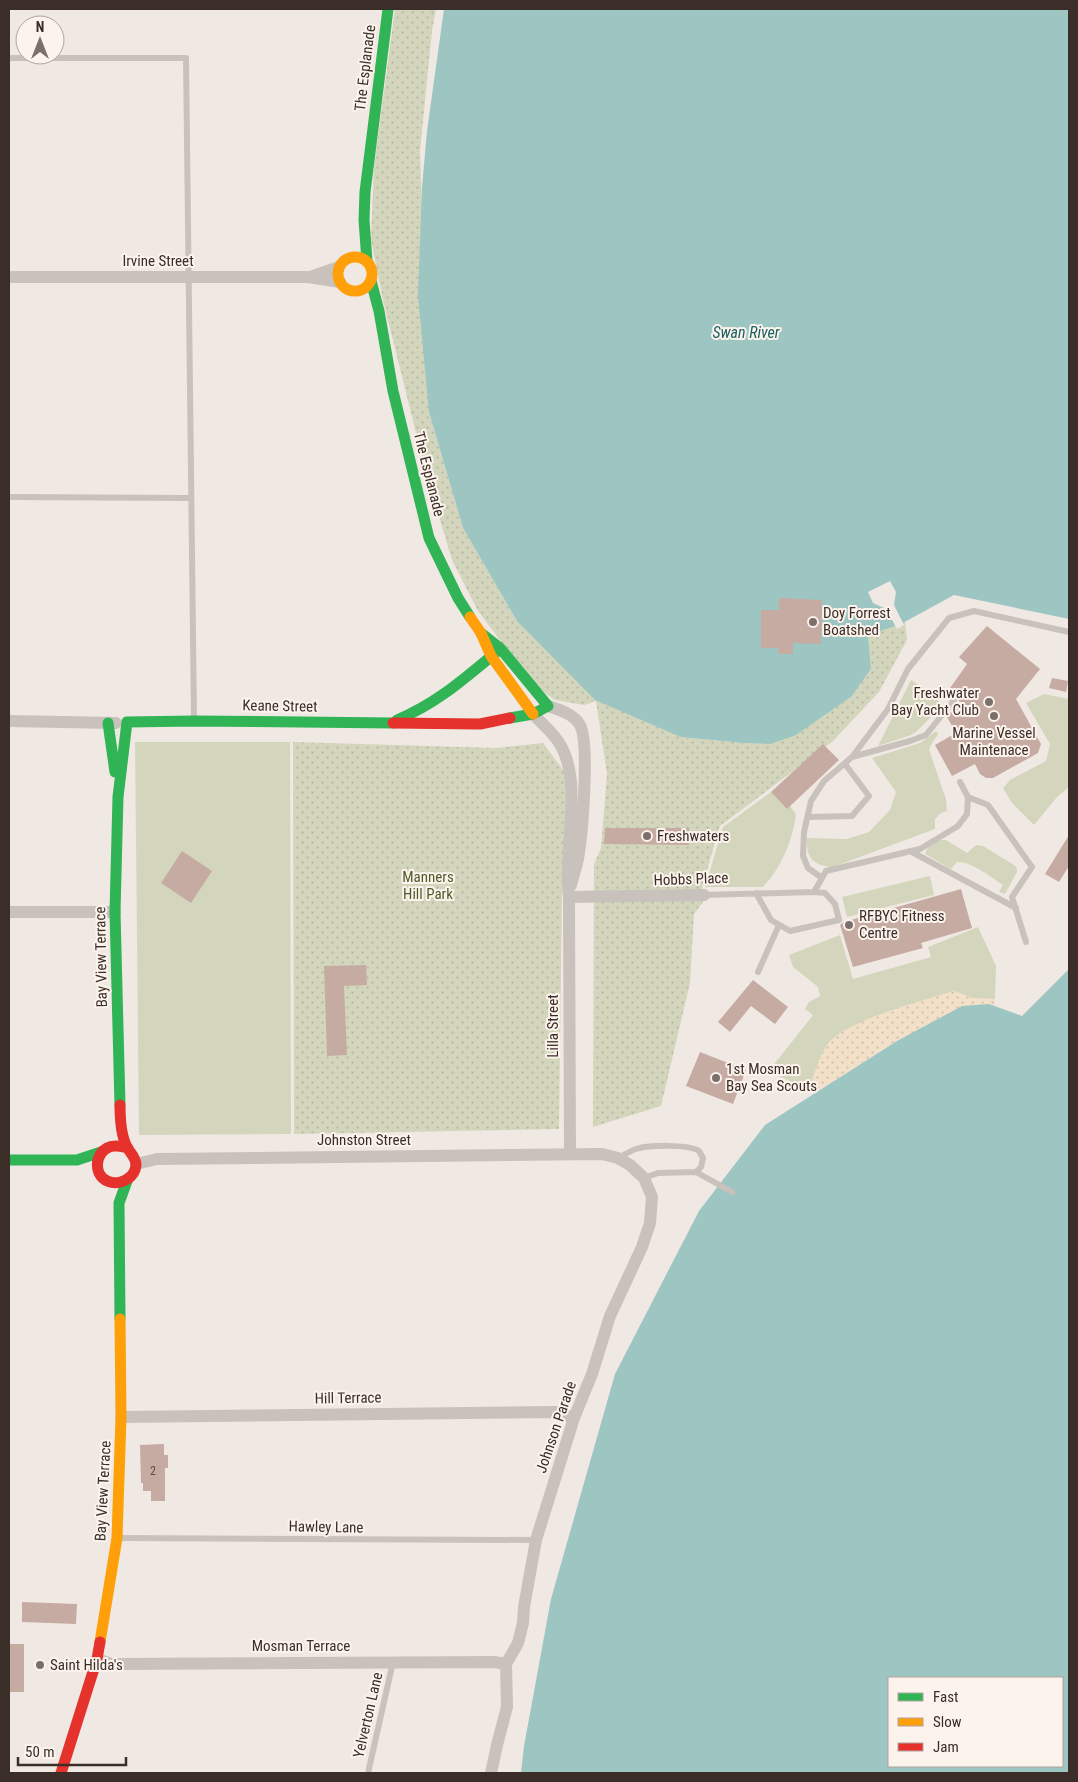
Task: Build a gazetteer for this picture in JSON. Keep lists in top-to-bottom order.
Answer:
{
  "streets": {
    "street": [
      "The Esplanade",
      "Irvine Street",
      "Keane Street",
      "Hobbs Place",
      "Bay View Terrace",
      "Lilla Street",
      "Johnston Street",
      "Hill Terrace",
      "Johnson Parade",
      "Mosman Terrace"
    ],
    "lane": ["Hawley Lane", "Yelverton Lane"]
  },
  "crossings": [
    ["The Esplanade", "Irvine Street"],
    ["The Esplanade", "Keane Street"],
    ["The Esplanade", "Lilla Street"],
    ["Keane Street", "Bay View Terrace"],
    ["Keane Street", "Lilla Street"],
    ["Hobbs Place", "Lilla Street"],
    ["Bay View Terrace", "Johnston Street"],
    ["Bay View Terrace", "Hill Terrace"],
    ["Bay View Terrace", "Hawley Lane"],
    ["Bay View Terrace", "Mosman Terrace"],
    ["Lilla Street", "Johnston Street"],
    ["Hill Terrace", "Johnson Parade"],
    ["Johnson Parade", "Hawley Lane"],
    ["Johnson Parade", "Mosman Terrace"],
    ["Mosman Terrace", "Yelverton Lane"]
  ],
  "water": ["Swan River"],
  "parks": ["Manners Hill Park"],
  "places": [
    "Doy Forrest Boatshed",
    "Freshwater Bay Yacht Club",
    "Marine Vessel Maintenace",
    "Freshwaters",
    "RFBYC Fitness Centre",
    "1st Mosman Bay Sea Scouts",
    "Saint Hilda's"
  ],
  "house_numbers": ["2"],
  "legend": ["Fast", "Slow", "Jam"],
  "scale_bar": "50 m",
  "north": "top"
}
